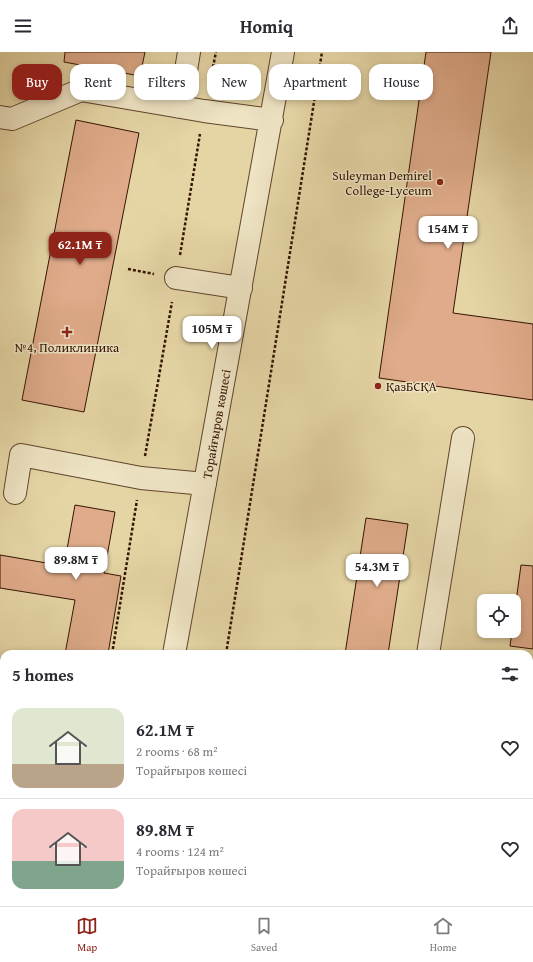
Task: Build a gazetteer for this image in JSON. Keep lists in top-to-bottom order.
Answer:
{
  "streets": {
    "street": ["Торайғыров көшесі"]
  },
  "places": {
    "other": ["Suleyman Demirel College-Lyceum", "ҚазБСҚА"],
    "health": ["№4, Поликлиника"]
  },
  "page": {
    "header": "Homiq",
    "chip": [
      "Buy",
      "Rent",
      "Filters",
      "New",
      "Apartment",
      "House"
    ],
    "price": [
      "154M ₸",
      "62.1M ₸",
      "105M ₸",
      "89.8M ₸",
      "54.3M ₸"
    ],
    "heading": "5 homes",
    "list": [
      {
        "name": "62.1M ₸",
        "note": "2 rooms · 68 m² · Торайғыров көшесі"
      },
      {
        "name": "89.8M ₸",
        "note": "4 rooms · 124 m² · Торайғыров көшесі"
      }
    ],
    "tabs": ["Map", "Saved", "Home"]
  }
}
